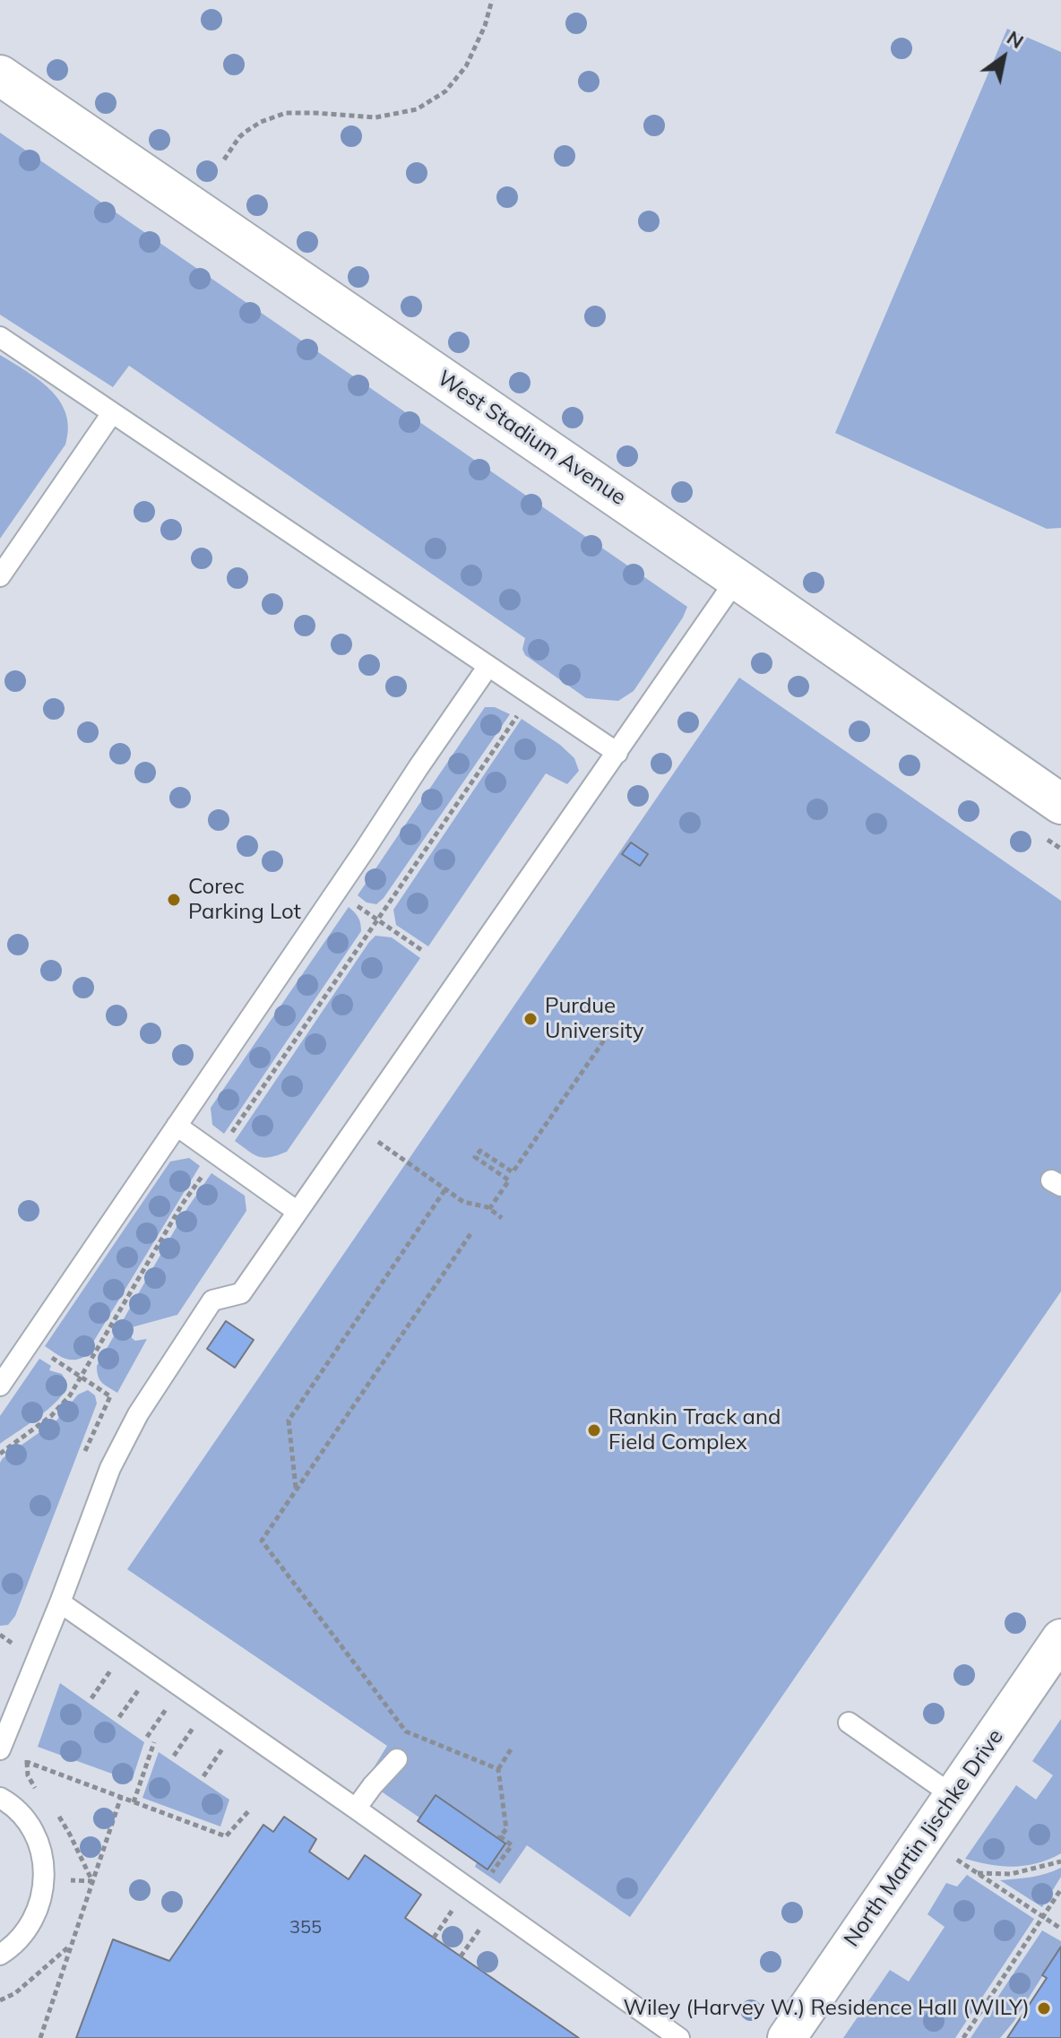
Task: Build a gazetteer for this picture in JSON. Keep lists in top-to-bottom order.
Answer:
{
  "streets": {
    "street": ["West Stadium Avenue", "North Martin Jischke Drive"]
  },
  "places": [
    "Corec Parking Lot",
    "Purdue University",
    "Rankin Track and Field Complex",
    "Wiley (Harvey W.) Residence Hall (WILY)"
  ],
  "house_numbers": ["355"],
  "north": "top right"
}
